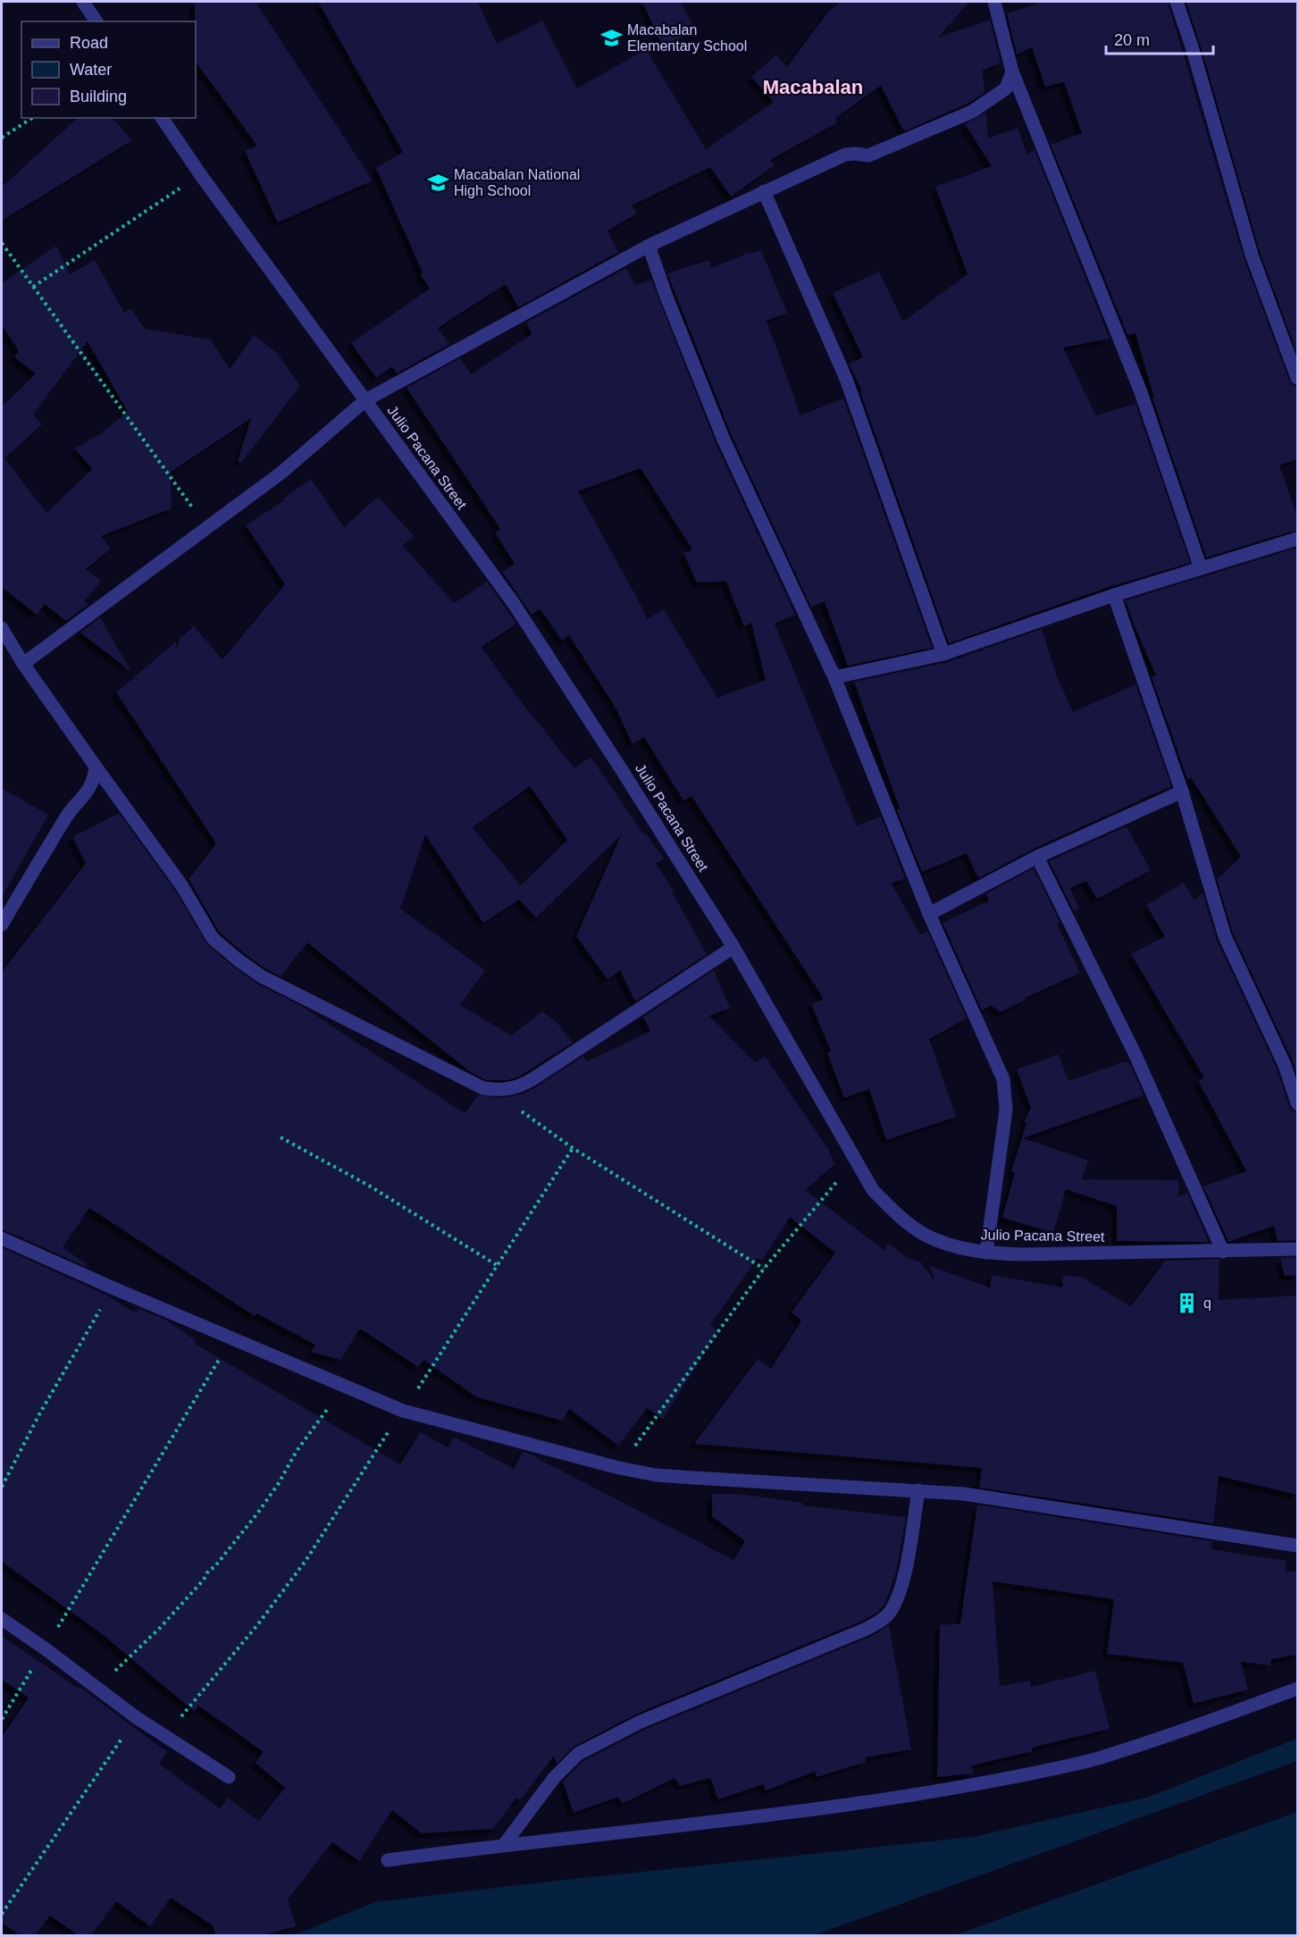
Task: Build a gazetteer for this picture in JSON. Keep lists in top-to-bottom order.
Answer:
{
  "streets": {
    "street": ["Julio Pacana Street"]
  },
  "districts": ["Macabalan"],
  "places": {
    "school or university": ["Macabalan Elementary School", "Macabalan National High School"],
    "building": ["q"]
  },
  "legend": ["Road", "Water", "Building"],
  "scale_bar": "20 m"
}
